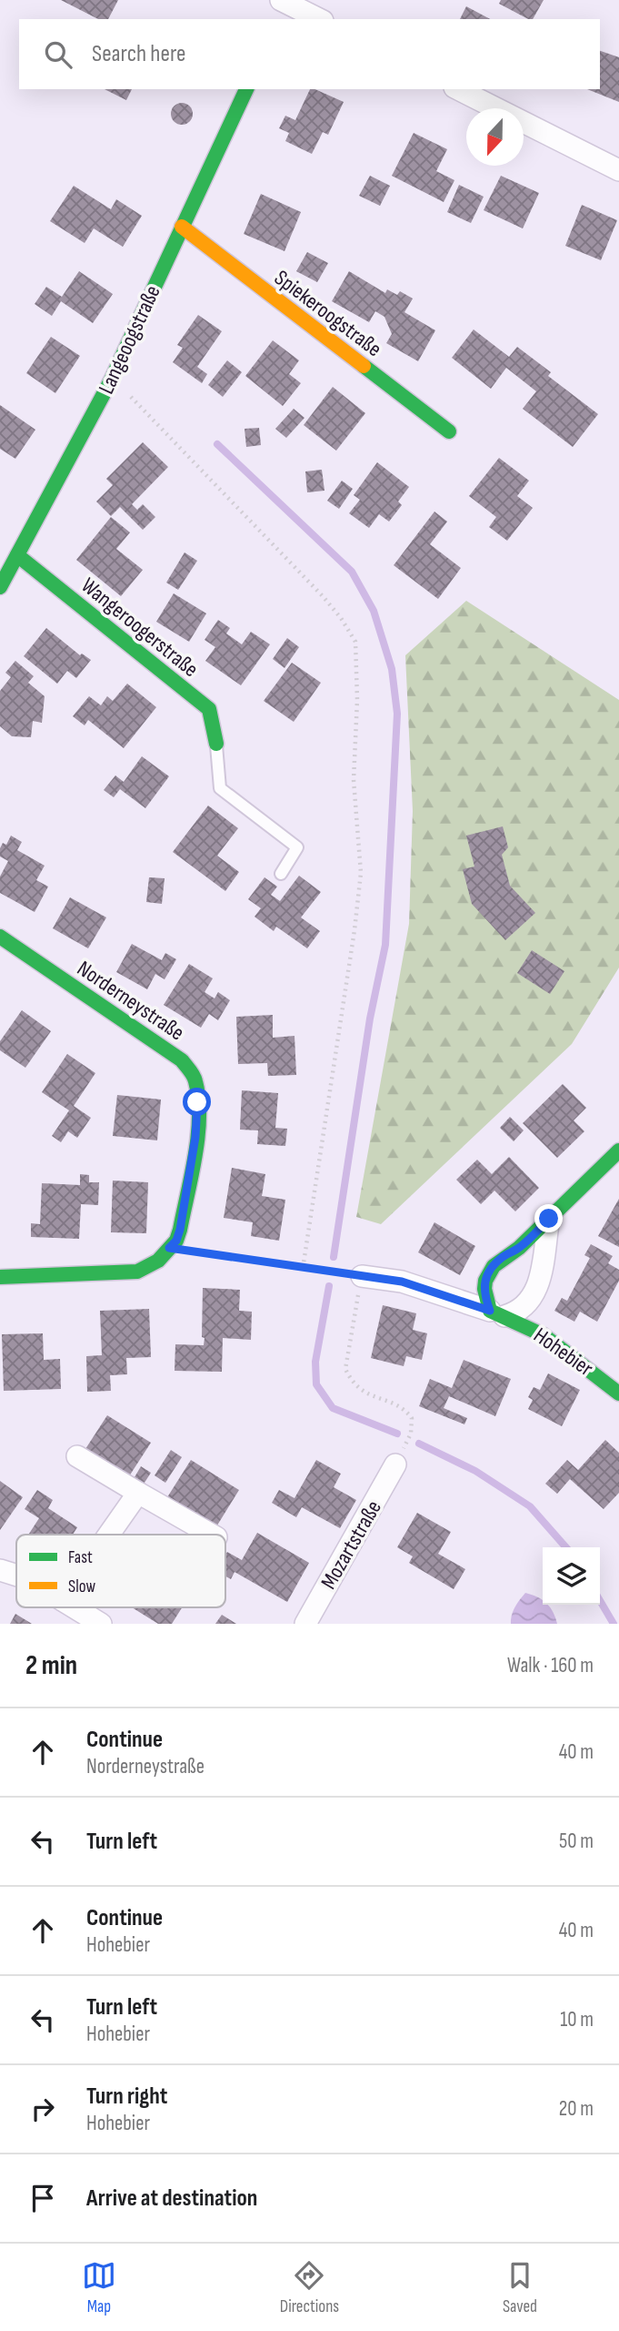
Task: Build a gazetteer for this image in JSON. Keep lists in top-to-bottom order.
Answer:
{
  "streets": {
    "street": [
      "Spiekeroogstraße",
      "Langeoogstraße",
      "Wangeroogerstraße",
      "Norderneystraße",
      "Hohebier",
      "Mozartstraße"
    ]
  },
  "crossings": [
    ["Spiekeroogstraße", "Langeoogstraße"],
    ["Langeoogstraße", "Wangeroogerstraße"]
  ],
  "legend": ["Fast", "Slow"],
  "north": "bottom",
  "page": {
    "search": "Search here",
    "heading": ["2 min", "Walk · 160 m"],
    "list": [
      ["Continue", "Norderneystraße", "40 m"],
      ["Turn left", "50 m"],
      ["Continue", "Hohebier", "40 m"],
      ["Turn left", "Hohebier", "10 m"],
      ["Turn right", "Hohebier", "20 m"],
      "Arrive at destination"
    ],
    "nav": ["Map", "Directions", "Saved"]
  }
}
